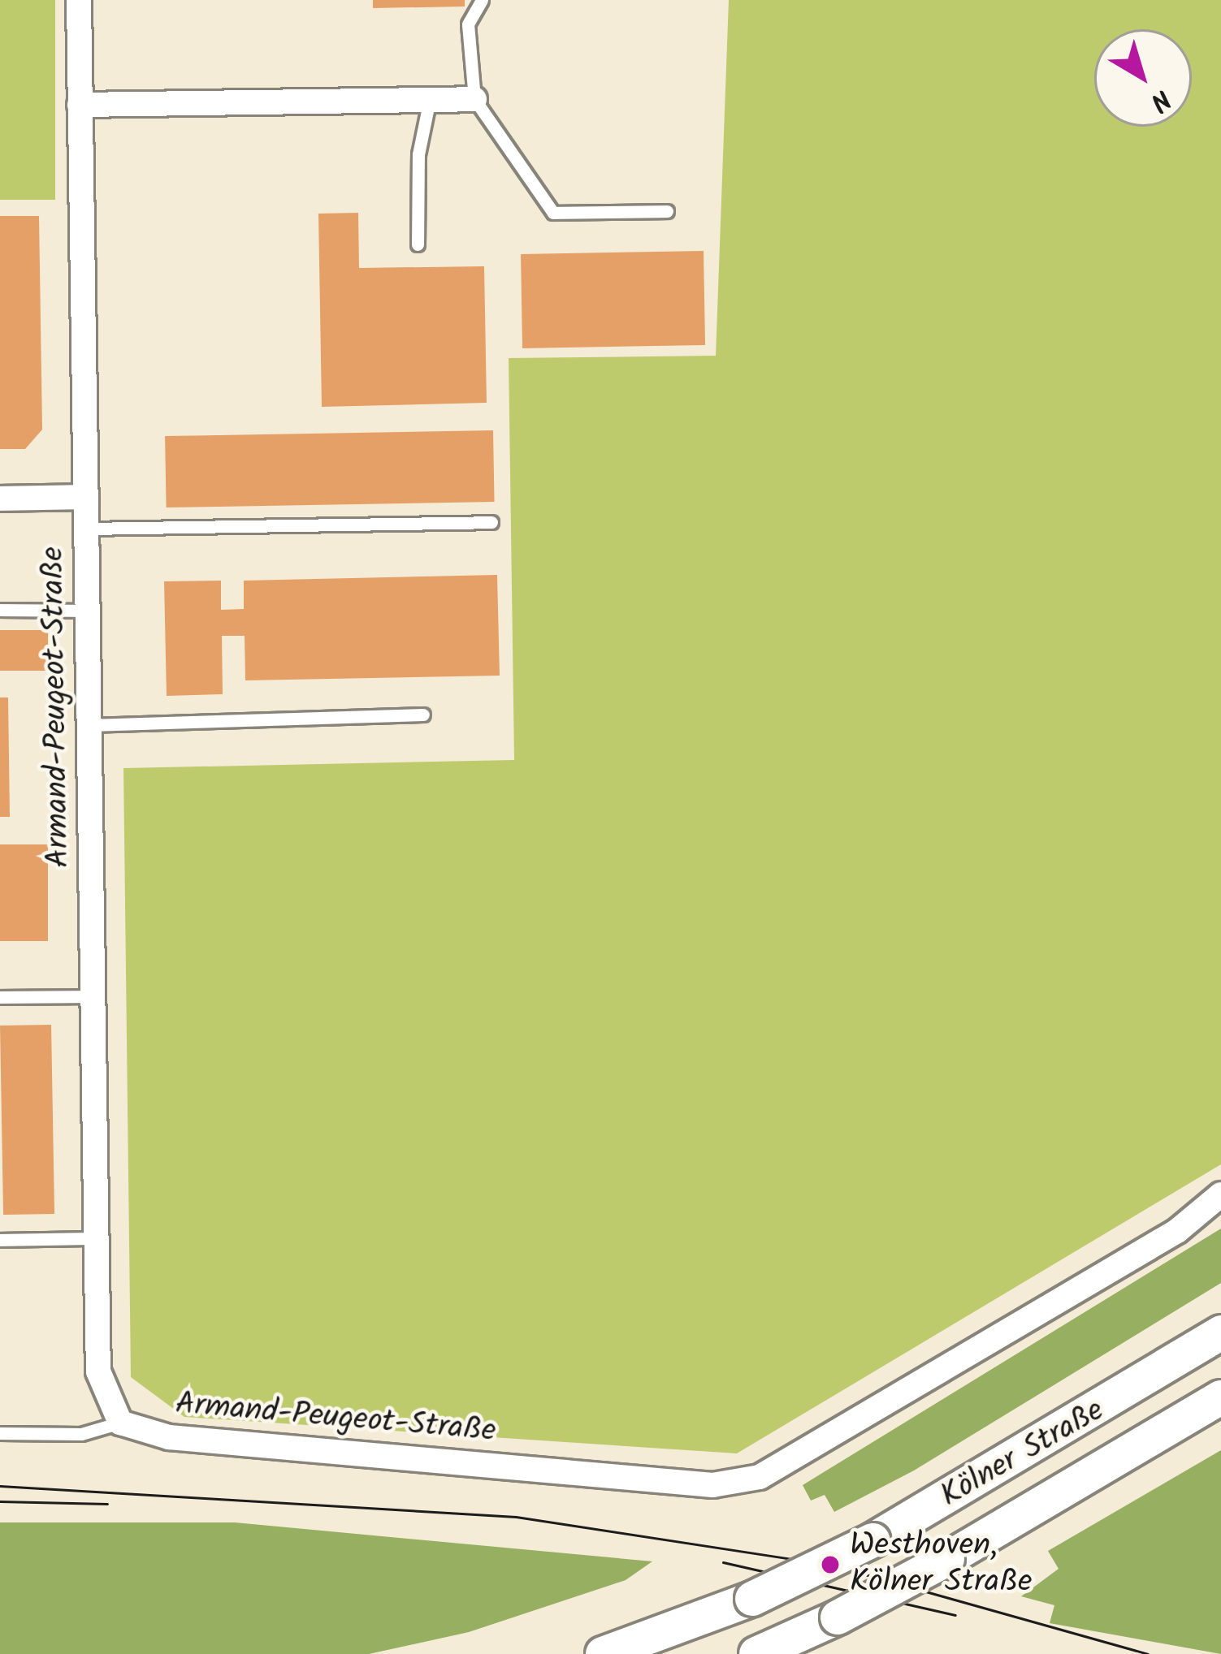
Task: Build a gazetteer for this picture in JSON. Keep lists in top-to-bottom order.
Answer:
{
  "streets": {
    "main road": ["Kölner Straße"],
    "street": ["Armand-Peugeot-Straße"]
  },
  "places": ["Westhoven, Kölner Straße"],
  "north": "bottom right"
}
